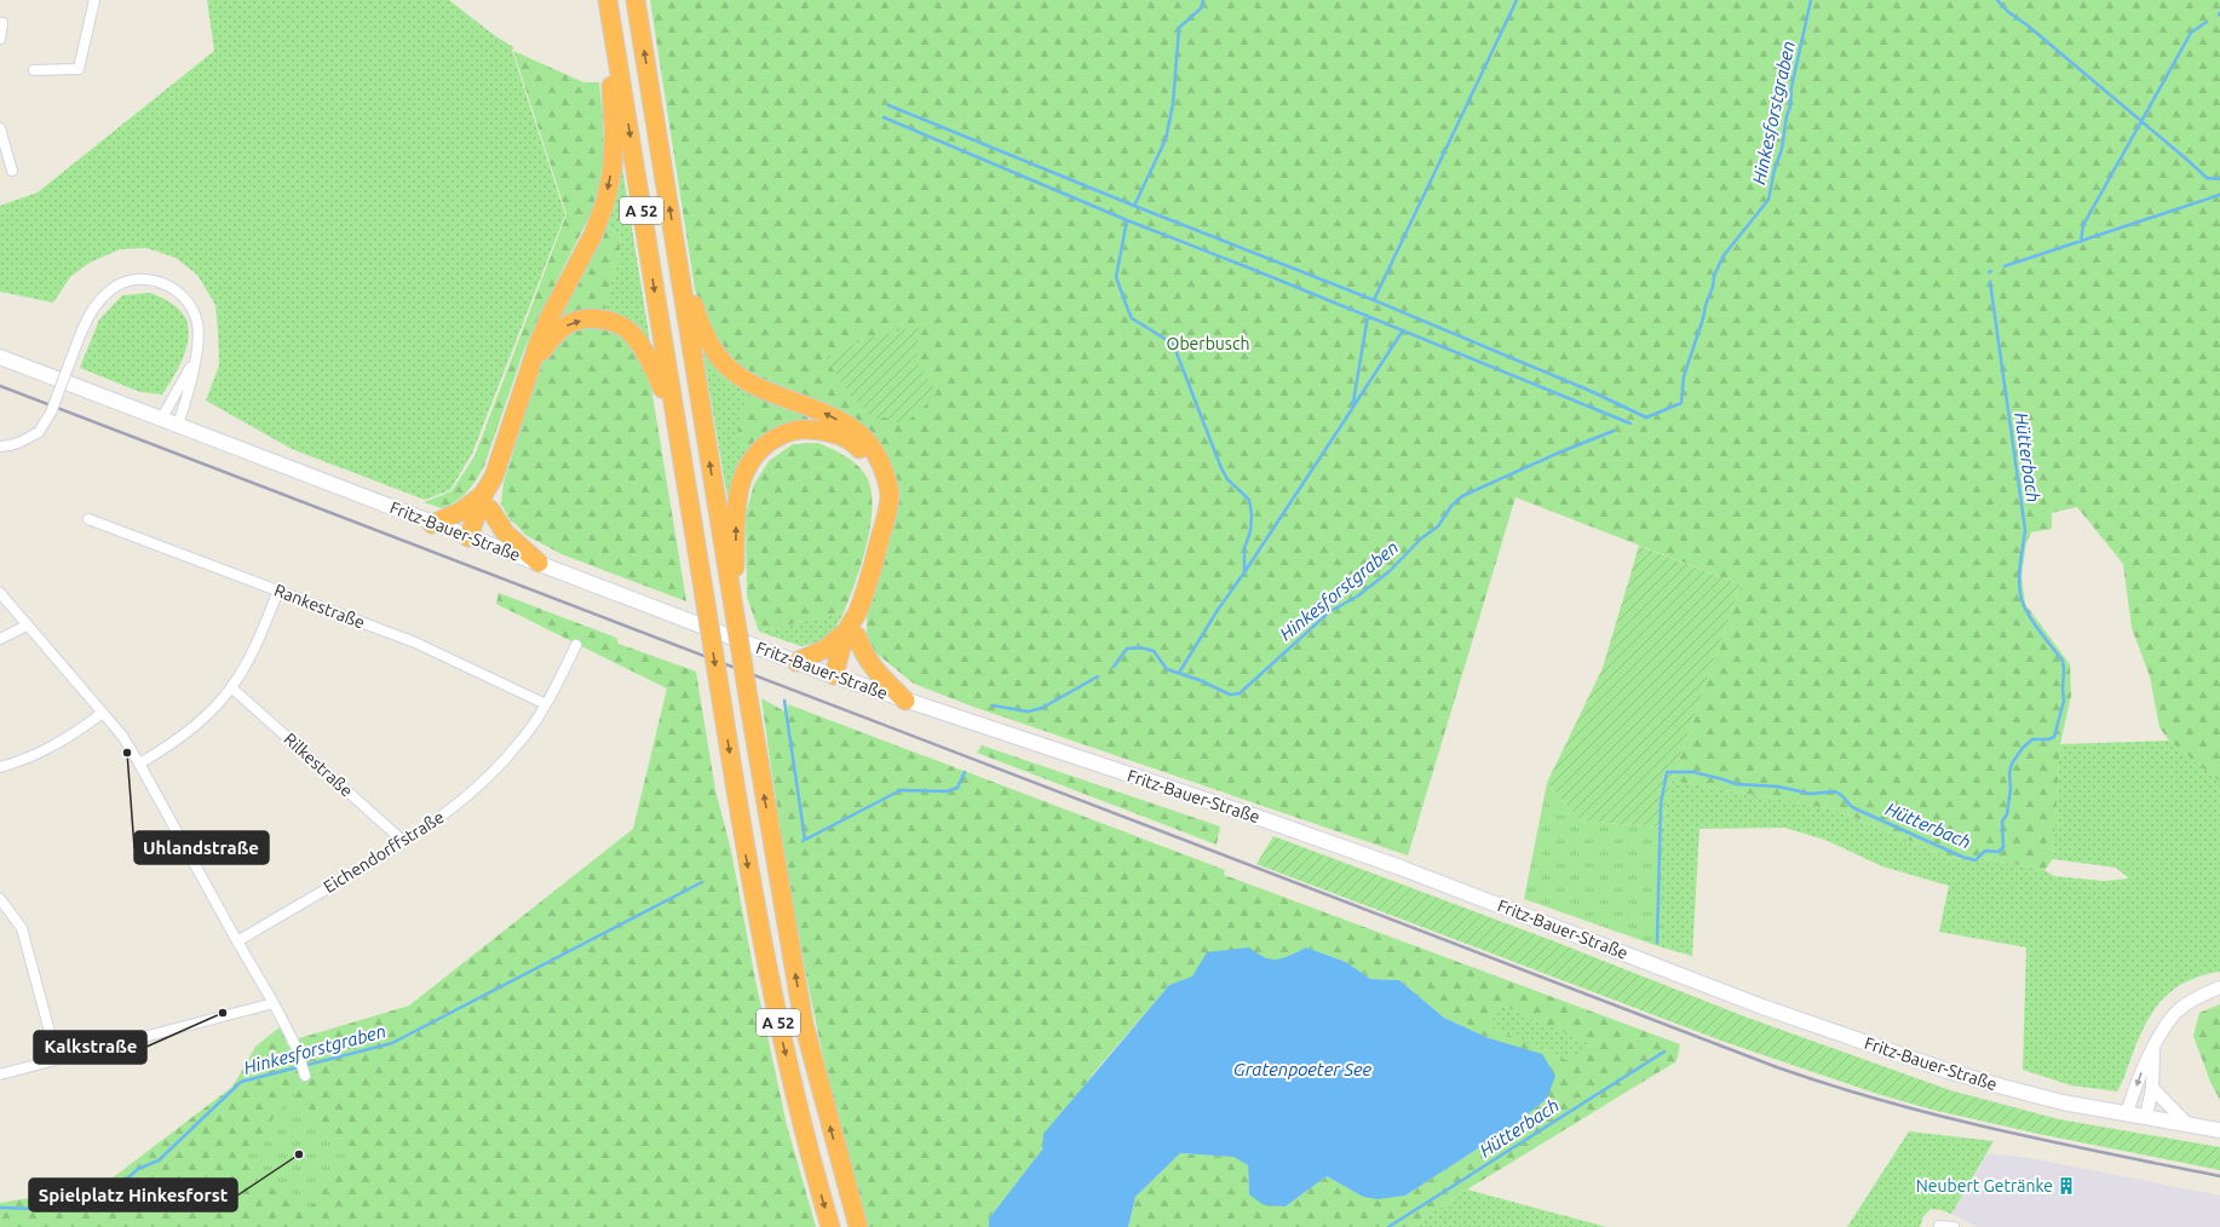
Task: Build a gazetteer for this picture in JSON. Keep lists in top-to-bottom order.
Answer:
{
  "streets": {
    "highway": ["A 52"],
    "main road": ["Fritz-Bauer-Straße"],
    "street": ["Rankestraße", "Rilkestraße", "Eichendorffstraße"]
  },
  "crossings": [
    ["Rankestraße", "Eichendorffstraße"],
    ["Rilkestraße", "Eichendorffstraße"]
  ],
  "water": ["Hinkesforstgraben", "Hütterbach", "Gratenpoeter See"],
  "parks": ["Oberbusch"],
  "places": {
    "other": ["Uhlandstraße", "Kalkstraße", "Spielplatz Hinkesforst"],
    "building": ["Neubert Getränke"]
  }
}
